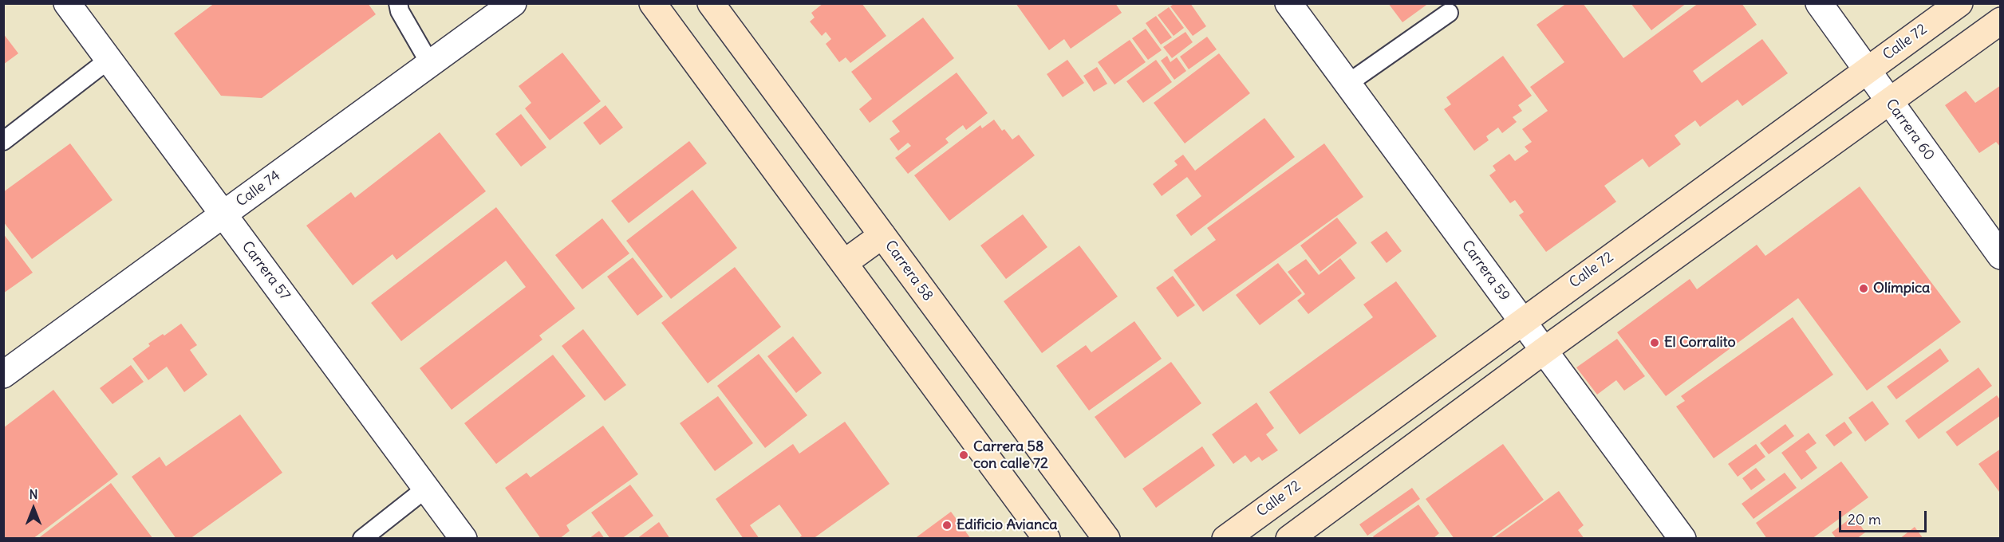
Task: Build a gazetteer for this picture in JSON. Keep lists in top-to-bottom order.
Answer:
{
  "streets": {
    "main road": ["Calle 72", "Carrera 58"],
    "street": [
      "Carrera 60",
      "Calle 74",
      "Carrera 57",
      "Carrera 59"
    ]
  },
  "crossings": [
    ["Calle 72", "Carrera 60"],
    ["Calle 72", "Carrera 59"],
    ["Calle 74", "Carrera 57"]
  ],
  "places": [
    "Olímpica",
    "El Corralito",
    "Carrera 58 con calle 72",
    "Edificio Avianca"
  ],
  "scale_bar": "20 m",
  "north": "top"
}
